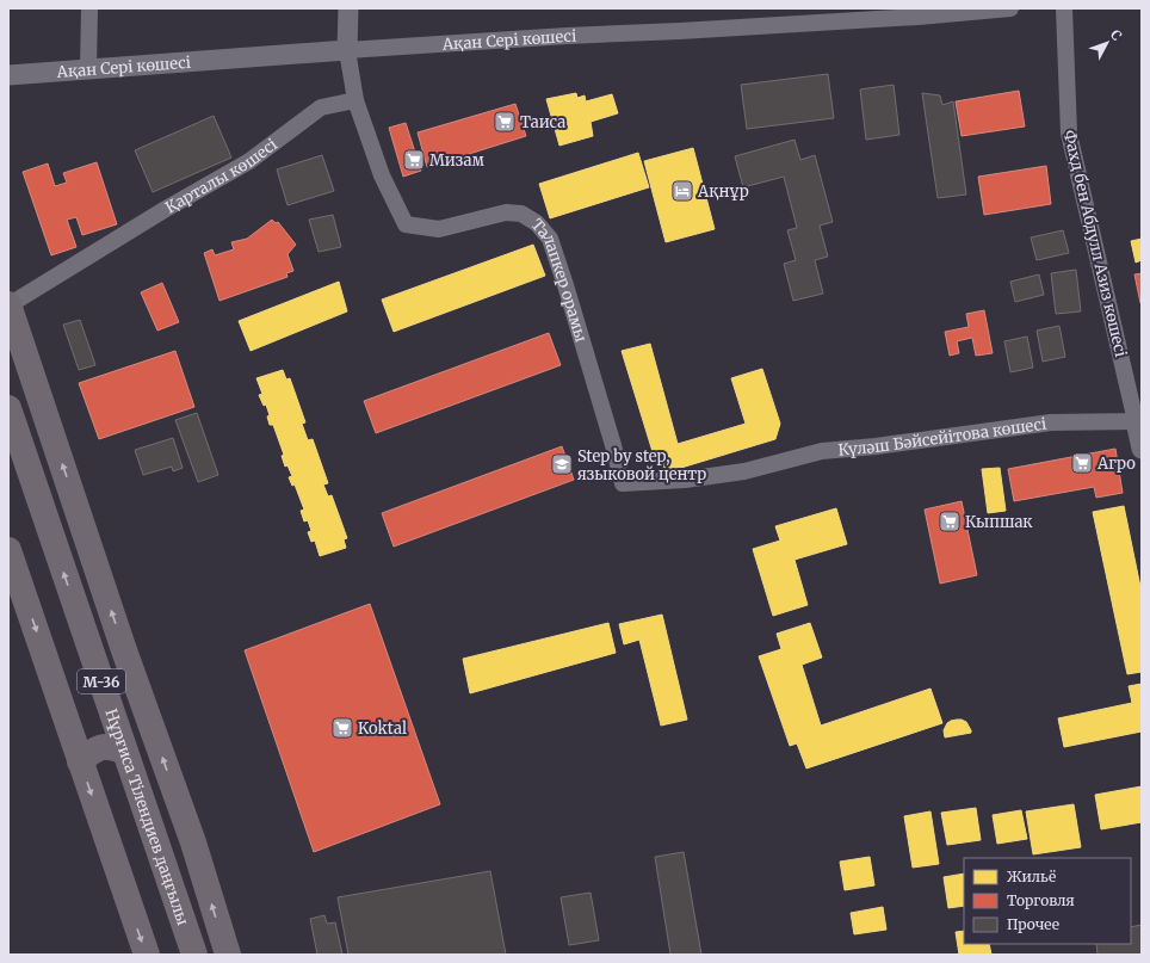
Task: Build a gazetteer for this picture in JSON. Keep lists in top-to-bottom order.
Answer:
{
  "streets": {
    "main road": ["M-36", "Нұрғиса Тілендиев даңғылы"],
    "street": [
      "Ақан Сері көшесі",
      "Қарталы көшесі",
      "Фахд бен Абдулл Азиз көшесі",
      "Талапкер орамы",
      "Күләш Бәйсейітова көшесі"
    ]
  },
  "crossings": [
    ["Қарталы көшесі", "Талапкер орамы"],
    ["Фахд бен Абдулл Азиз көшесі", "Күләш Бәйсейітова көшесі"],
    ["Талапкер орамы", "Күләш Бәйсейітова көшесі"]
  ],
  "places": {
    "supermarket": [
      "Таиса",
      "Мизам",
      "Агро",
      "Кыпшак",
      "Koktal"
    ],
    "hotel": ["Ақнұр"],
    "school or university": ["Step by step, языковой центр"]
  },
  "legend": ["Жильё", "Торговля", "Прочее"],
  "north": "top right"
}
